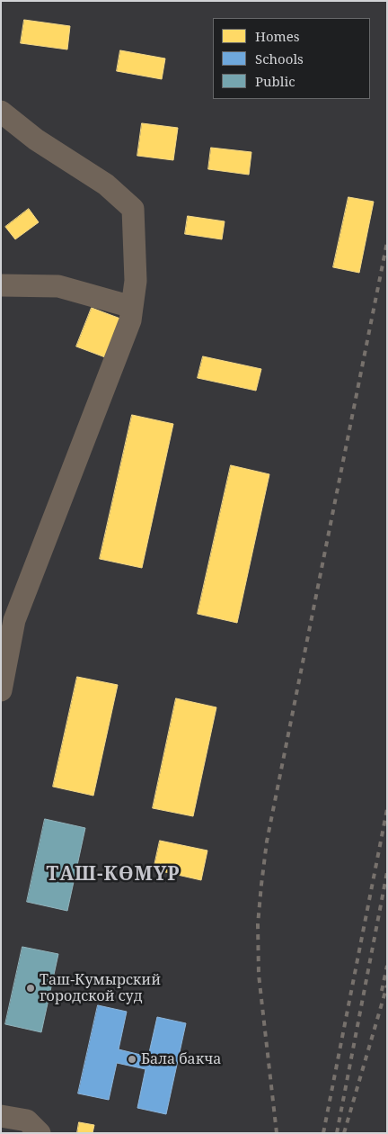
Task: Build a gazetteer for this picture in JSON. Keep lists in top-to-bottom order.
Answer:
{
  "districts": ["ТАШ-КӨМҮР"],
  "places": ["Таш-Кумырский городской суд", "Бала бакча"],
  "legend": ["Homes", "Schools", "Public"]
}
